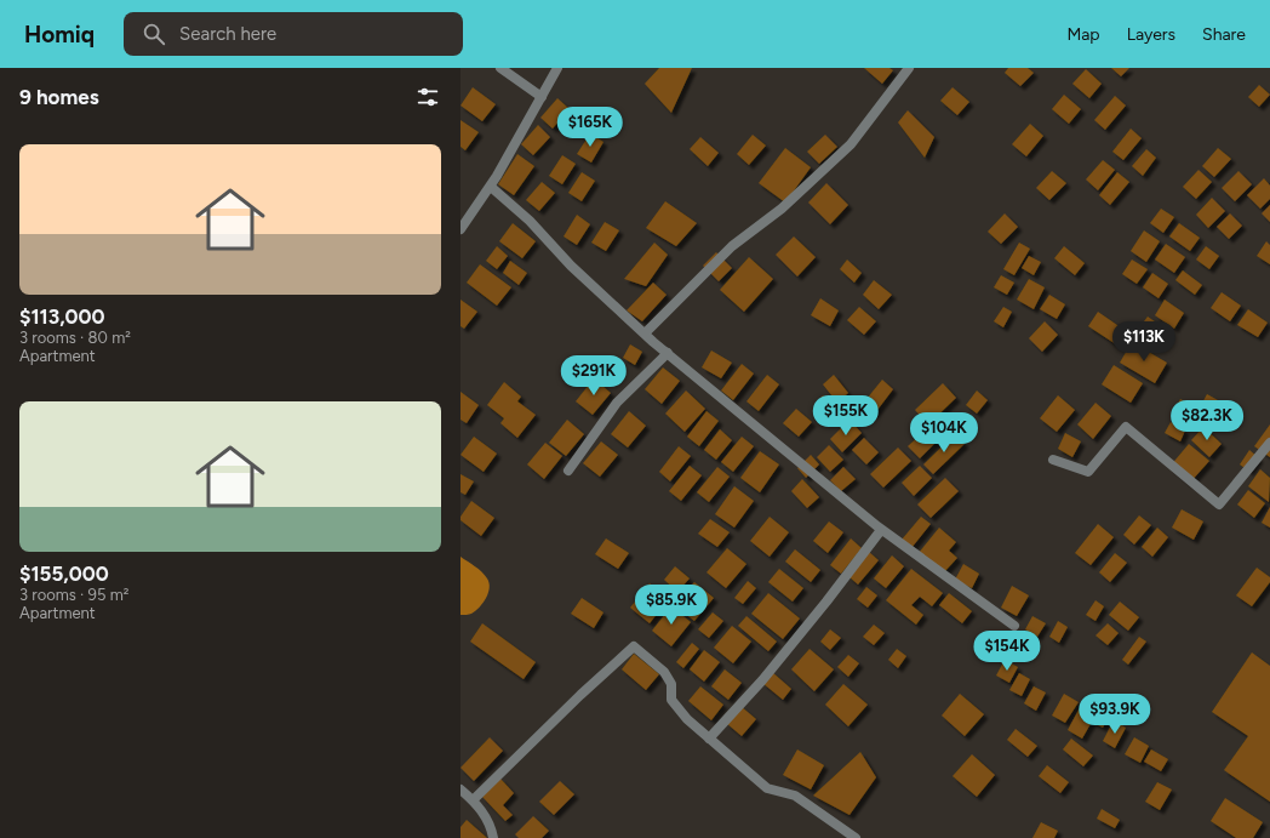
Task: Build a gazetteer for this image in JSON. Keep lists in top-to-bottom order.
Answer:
{
  "page": {
    "header": "Homiq",
    "search": "Search here",
    "nav": ["Map", "Layers", "Share"],
    "heading": "9 homes",
    "price": [
      "$165K",
      "$113K",
      "$291K",
      "$155K",
      "$82.3K",
      "$104K",
      "$85.9K",
      "$154K",
      "$93.9K"
    ],
    "list": [
      {
        "name": "$113,000",
        "note": "3 rooms · 80 m² · Apartment"
      },
      {
        "name": "$155,000",
        "note": "3 rooms · 95 m² · Apartment"
      }
    ]
  }
}
